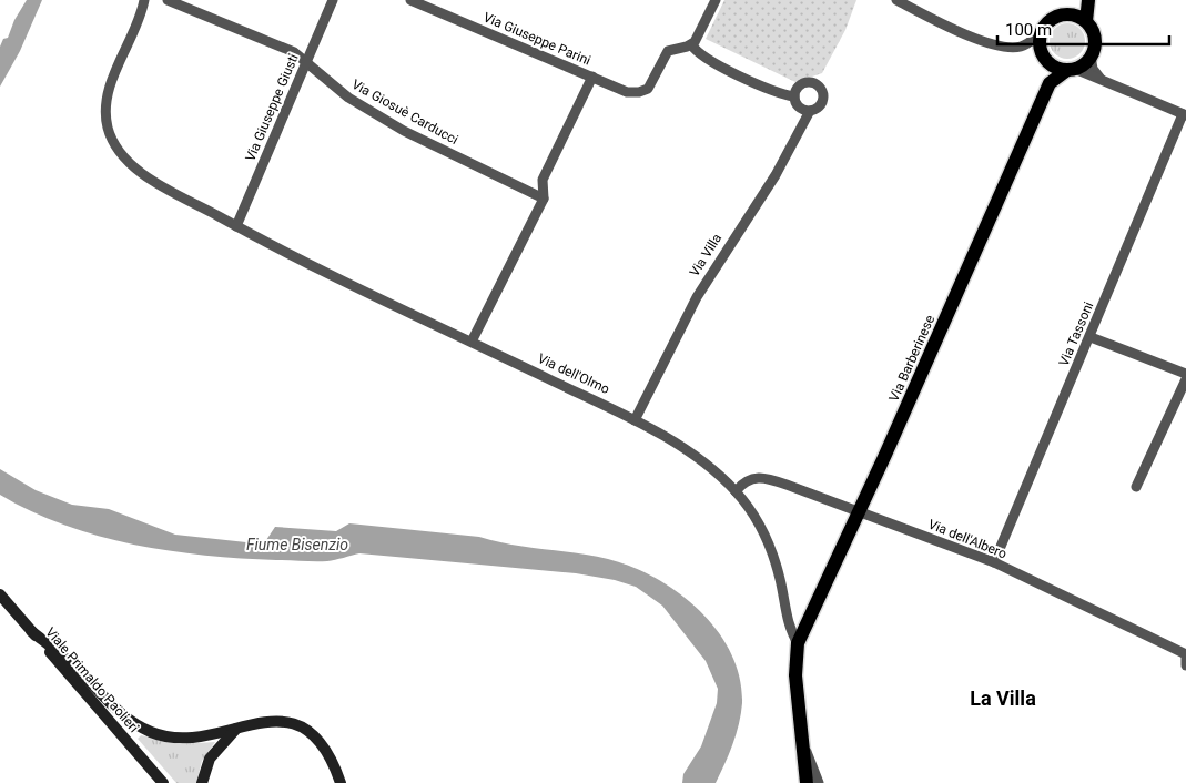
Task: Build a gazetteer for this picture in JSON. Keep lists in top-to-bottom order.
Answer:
{
  "streets": {
    "main road": ["Via Barberinese", "Via dell'Olmo", "Viale Primaldo Paolieri"],
    "street": [
      "Via Giuseppe Parini",
      "Via Giuseppe Giusti",
      "Via Giosuè Carducci",
      "Via Villa",
      "Via Tassoni",
      "Via dell'Albero"
    ]
  },
  "crossings": [
    ["Via Giuseppe Giusti", "Via Giosuè Carducci"],
    ["Via Giuseppe Giusti", "Via dell'Olmo"],
    ["Via Villa", "Via dell'Olmo"],
    ["Via Tassoni", "Via dell'Albero"],
    ["Via Barberinese", "Via dell'Olmo"],
    ["Via Barberinese", "Via dell'Albero"],
    ["Via dell'Olmo", "Via dell'Albero"]
  ],
  "districts": ["La Villa"],
  "water": ["Fiume Bisenzio"],
  "scale_bar": "100 m"
}
